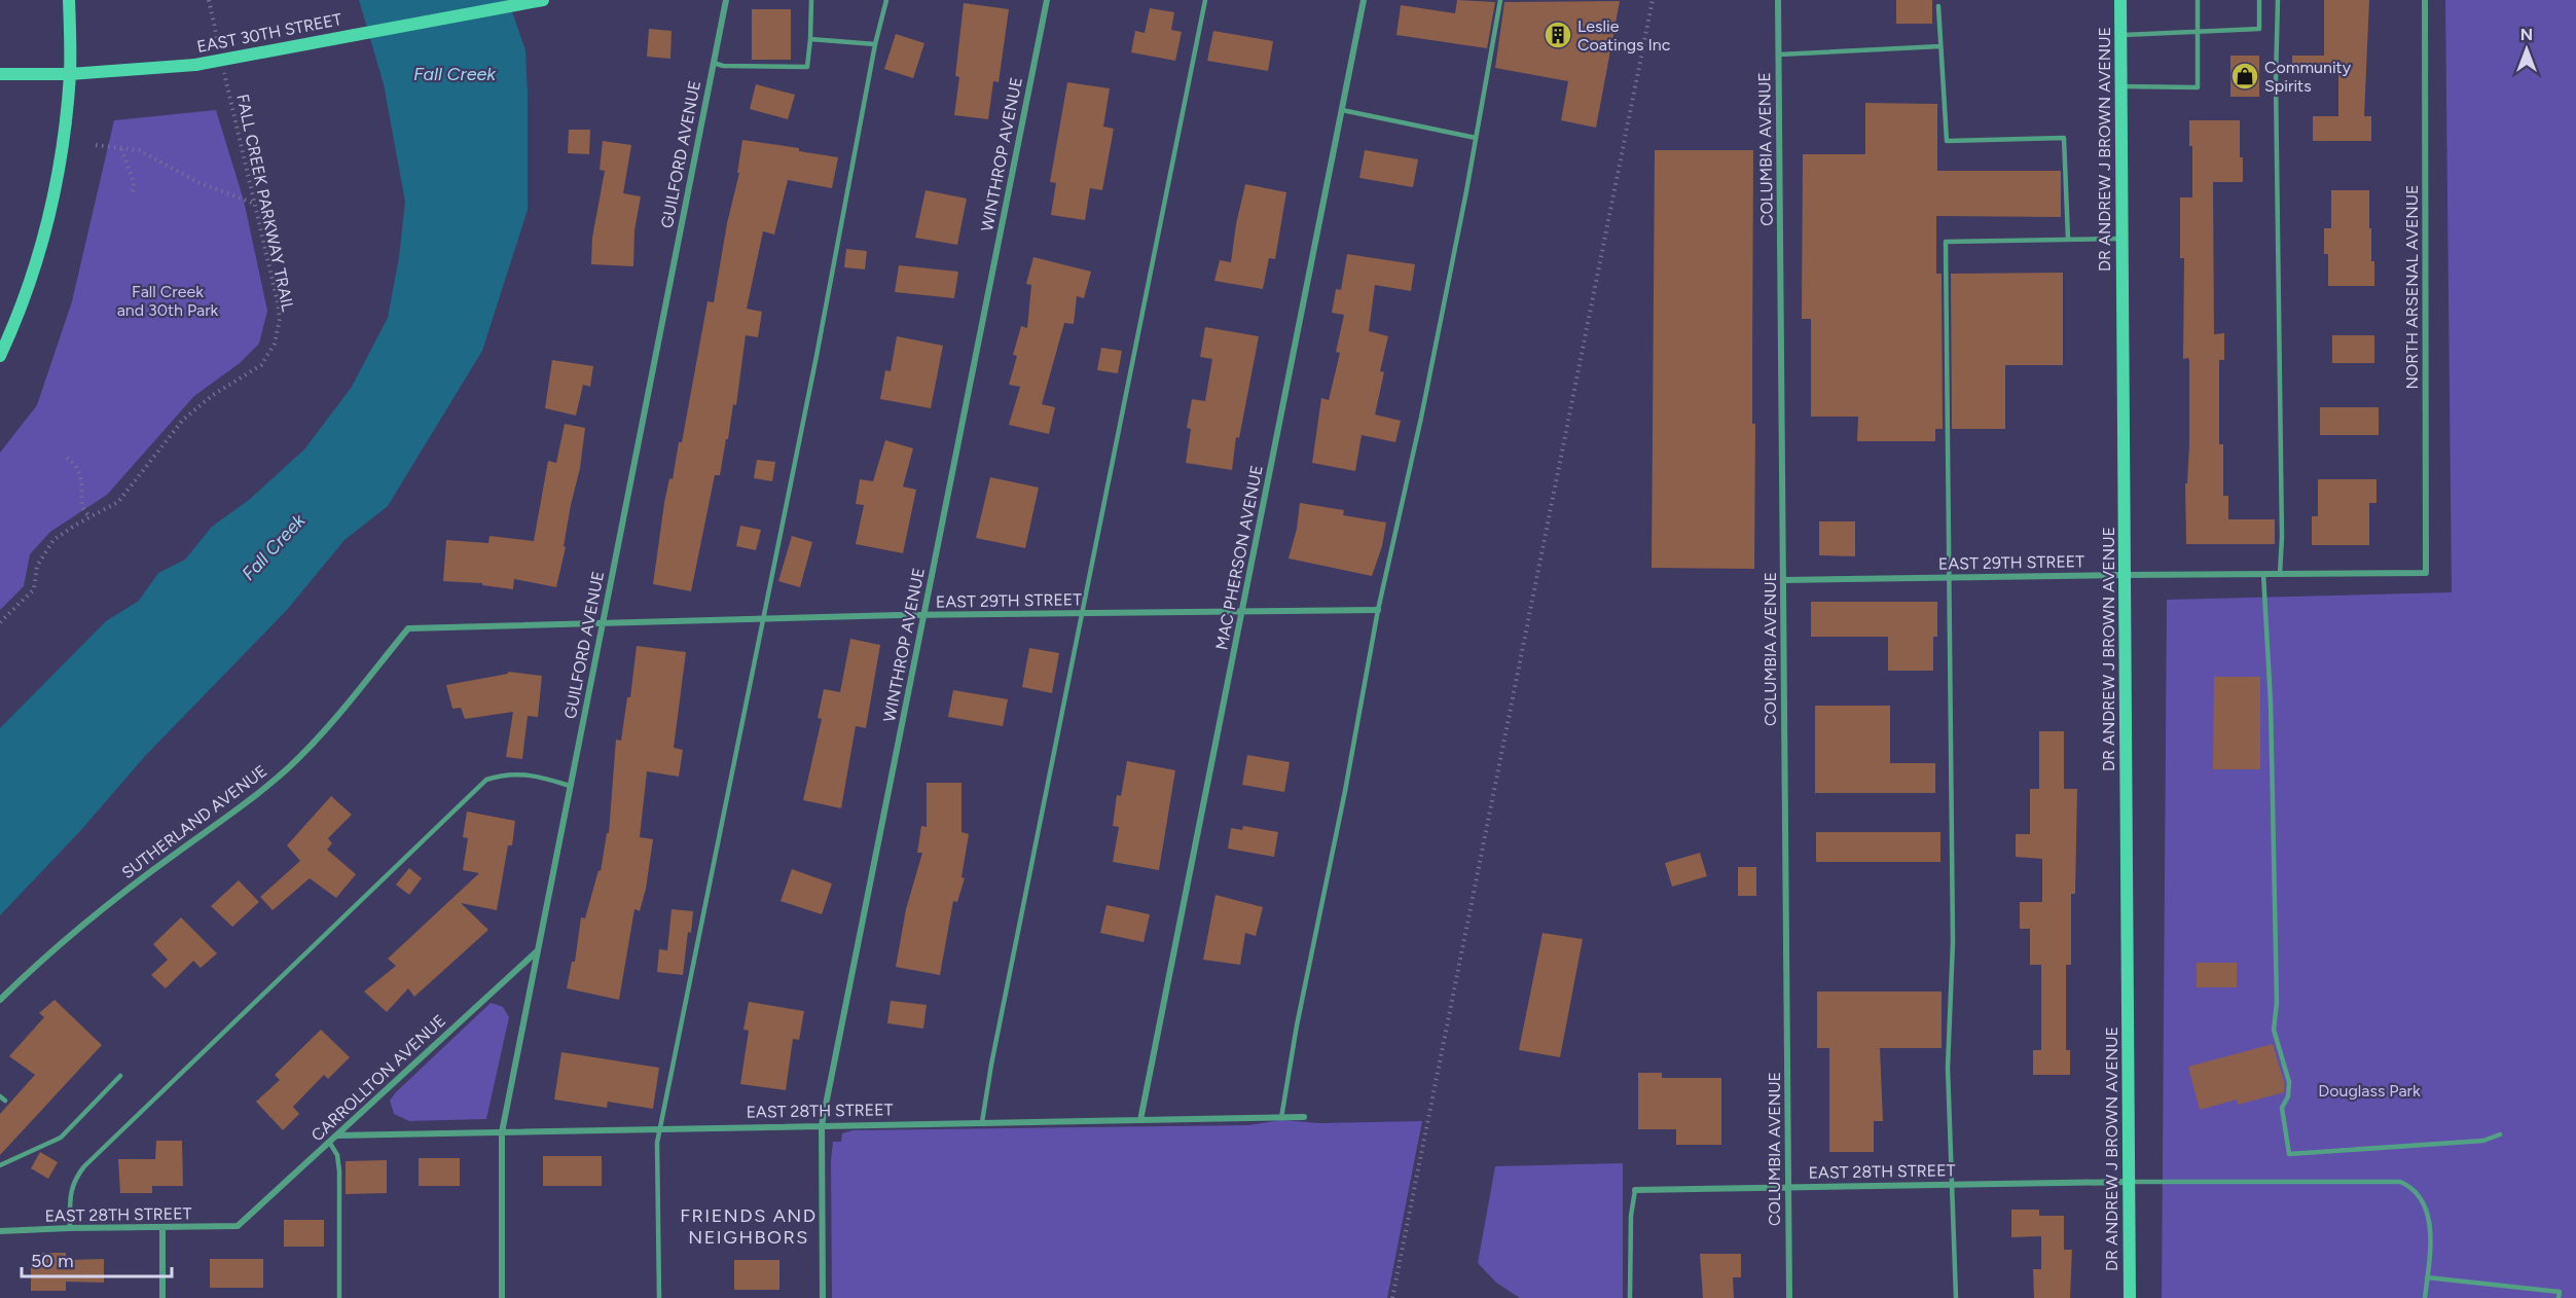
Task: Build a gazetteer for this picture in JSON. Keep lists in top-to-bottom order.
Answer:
{
  "streets": {
    "main road": ["EAST 30TH STREET", "DR ANDREW J BROWN AVENUE"],
    "street": [
      "COLUMBIA AVENUE",
      "GUILFORD AVENUE",
      "WINTHROP AVENUE",
      "NORTH ARSENAL AVENUE",
      "MAC PHERSON AVENUE",
      "EAST 29TH STREET",
      "SUTHERLAND AVENUE",
      "CARROLLTON AVENUE",
      "EAST 28TH STREET"
    ],
    "path": ["FALL CREEK PARKWAY TRAIL"]
  },
  "crossings": [
    ["COLUMBIA AVENUE", "EAST 29TH STREET"],
    ["COLUMBIA AVENUE", "EAST 28TH STREET"],
    ["DR ANDREW J BROWN AVENUE", "EAST 29TH STREET"],
    ["DR ANDREW J BROWN AVENUE", "EAST 28TH STREET"],
    ["GUILFORD AVENUE", "EAST 29TH STREET"],
    ["GUILFORD AVENUE", "SUTHERLAND AVENUE"],
    ["GUILFORD AVENUE", "CARROLLTON AVENUE"],
    ["GUILFORD AVENUE", "EAST 28TH STREET"],
    ["WINTHROP AVENUE", "EAST 29TH STREET"],
    ["WINTHROP AVENUE", "EAST 28TH STREET"],
    ["NORTH ARSENAL AVENUE", "EAST 29TH STREET"],
    ["MAC PHERSON AVENUE", "EAST 29TH STREET"],
    ["MAC PHERSON AVENUE", "EAST 28TH STREET"],
    ["EAST 29TH STREET", "SUTHERLAND AVENUE"],
    ["CARROLLTON AVENUE", "EAST 28TH STREET"]
  ],
  "districts": ["FRIENDS AND NEIGHBORS"],
  "water": ["Fall Creek"],
  "parks": ["Fall Creek and 30th Park", "Douglass Park"],
  "places": {
    "building": ["Leslie Coatings Inc"],
    "shop": ["Community Spirits"]
  },
  "scale_bar": "50 m",
  "north": "top"
}
